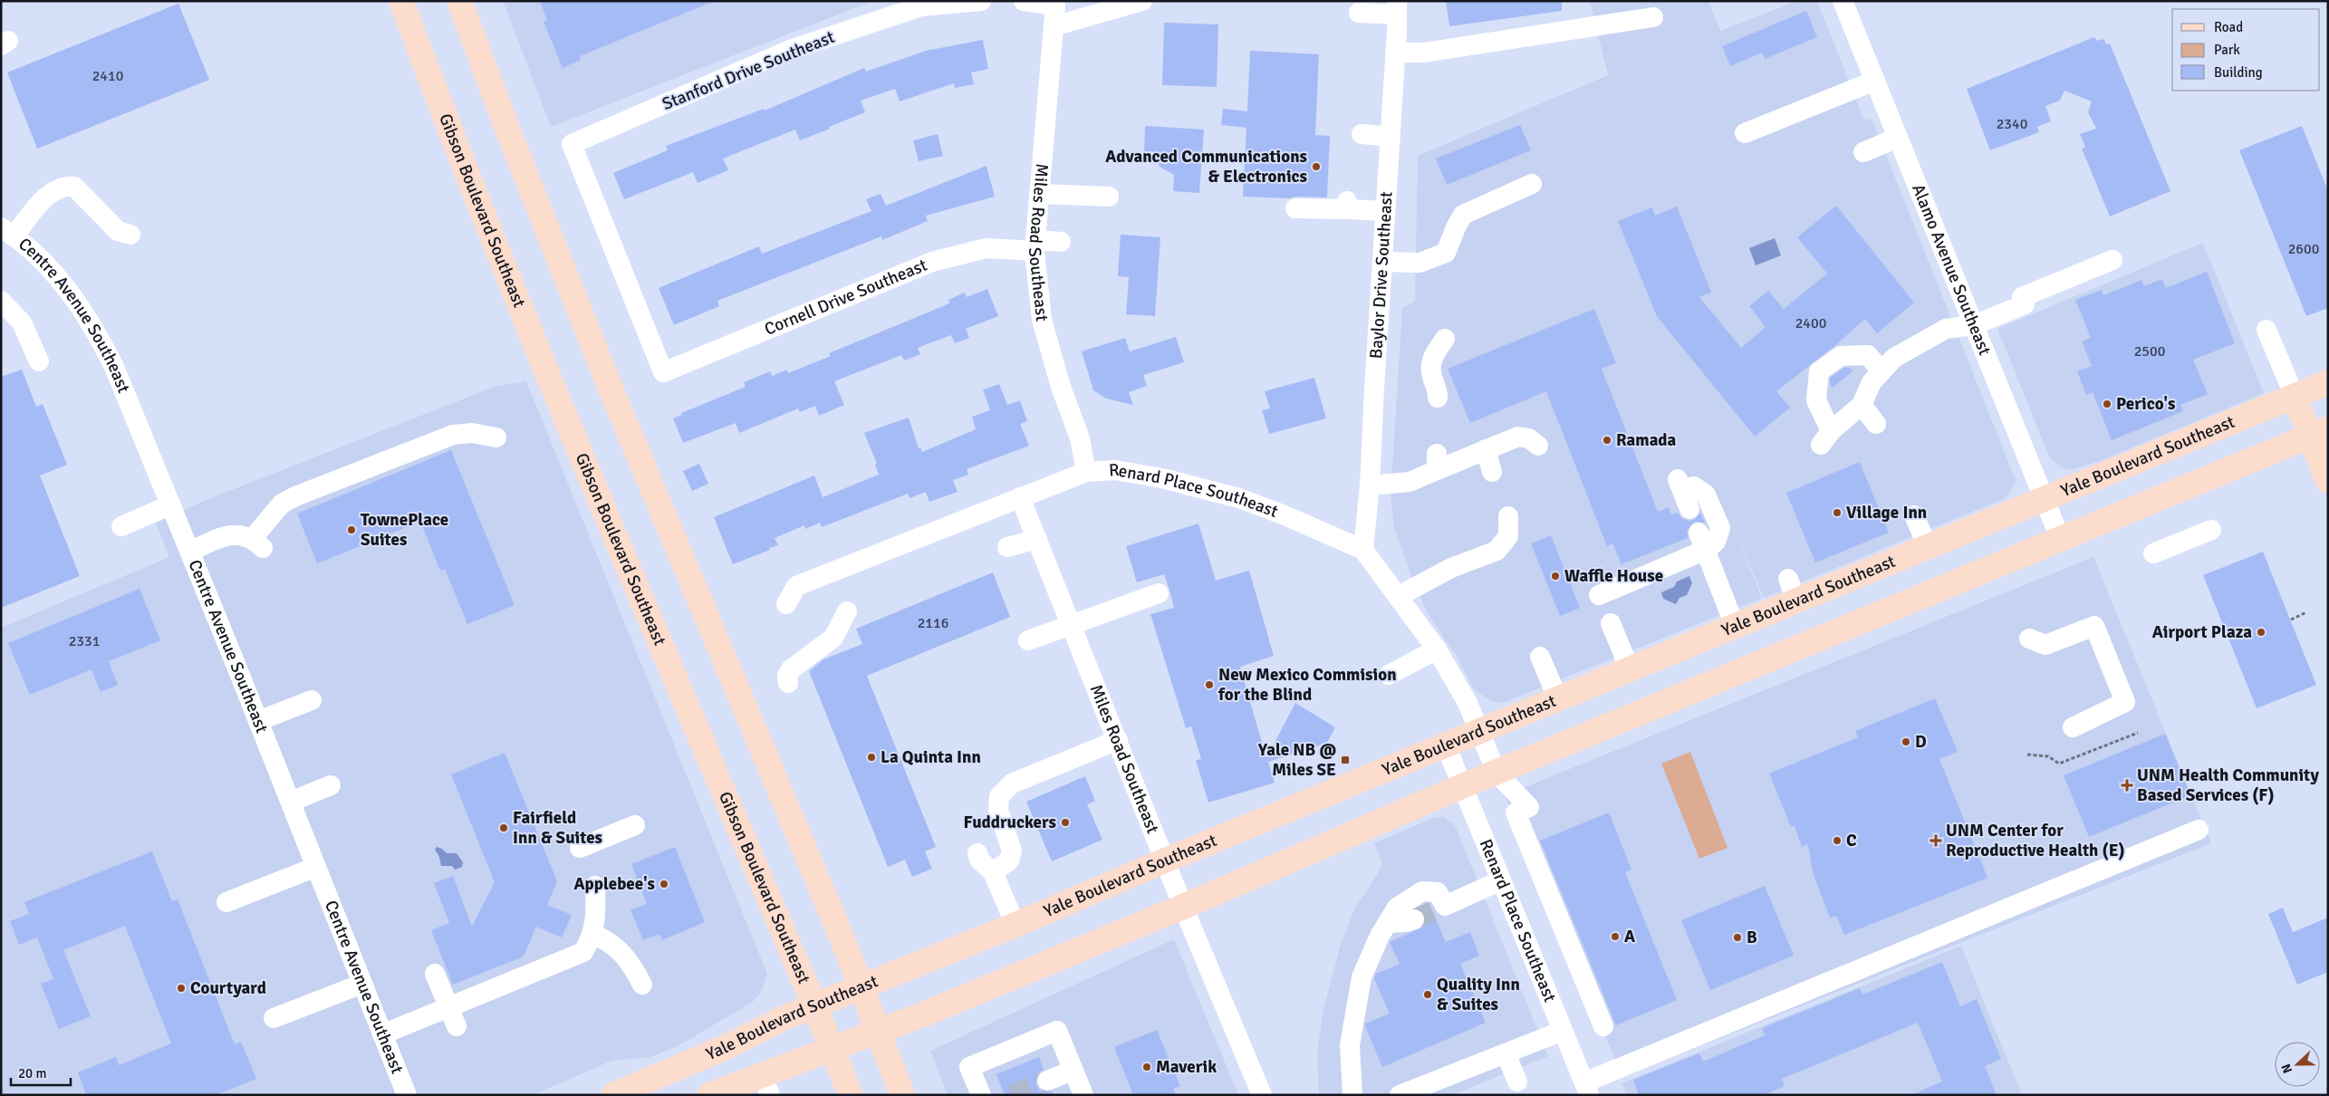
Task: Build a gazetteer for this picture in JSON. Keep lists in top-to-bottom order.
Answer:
{
  "streets": {
    "main road": ["Gibson Boulevard Southeast", "Yale Boulevard Southeast"],
    "street": [
      "Stanford Drive Southeast",
      "Miles Road Southeast",
      "Alamo Avenue Southeast",
      "Baylor Drive Southeast",
      "Cornell Drive Southeast",
      "Centre Avenue Southeast",
      "Renard Place Southeast"
    ]
  },
  "crossings": [
    ["Stanford Drive Southeast", "Cornell Drive Southeast"],
    ["Gibson Boulevard Southeast", "Yale Boulevard Southeast"],
    ["Miles Road Southeast", "Cornell Drive Southeast"],
    ["Miles Road Southeast", "Yale Boulevard Southeast"],
    ["Miles Road Southeast", "Renard Place Southeast"],
    ["Alamo Avenue Southeast", "Yale Boulevard Southeast"],
    ["Baylor Drive Southeast", "Renard Place Southeast"],
    ["Yale Boulevard Southeast", "Renard Place Southeast"]
  ],
  "places": {
    "other": [
      "Advanced Communications & Electronics",
      "Perico's",
      "Ramada",
      "Village Inn",
      "TownePlace Suites",
      "Waffle House",
      "Airport Plaza",
      "New Mexico Commision for the Blind",
      "D",
      "La Quinta Inn",
      "Fuddruckers",
      "Fairfield Inn & Suites",
      "C",
      "Applebee's",
      "A",
      "B",
      "Courtyard",
      "Quality Inn & Suites",
      "Maverik"
    ],
    "transit": ["Yale NB @ Miles SE"],
    "health": ["UNM Health Community Based Services (F)", "UNM Center for Reproductive Health (E)"]
  },
  "house_numbers": [
    "2410",
    "2340",
    "2600",
    "2400",
    "2500",
    "2116",
    "2331"
  ],
  "legend": ["Road", "Park", "Building"],
  "scale_bar": "20 m",
  "north": "left"
}
